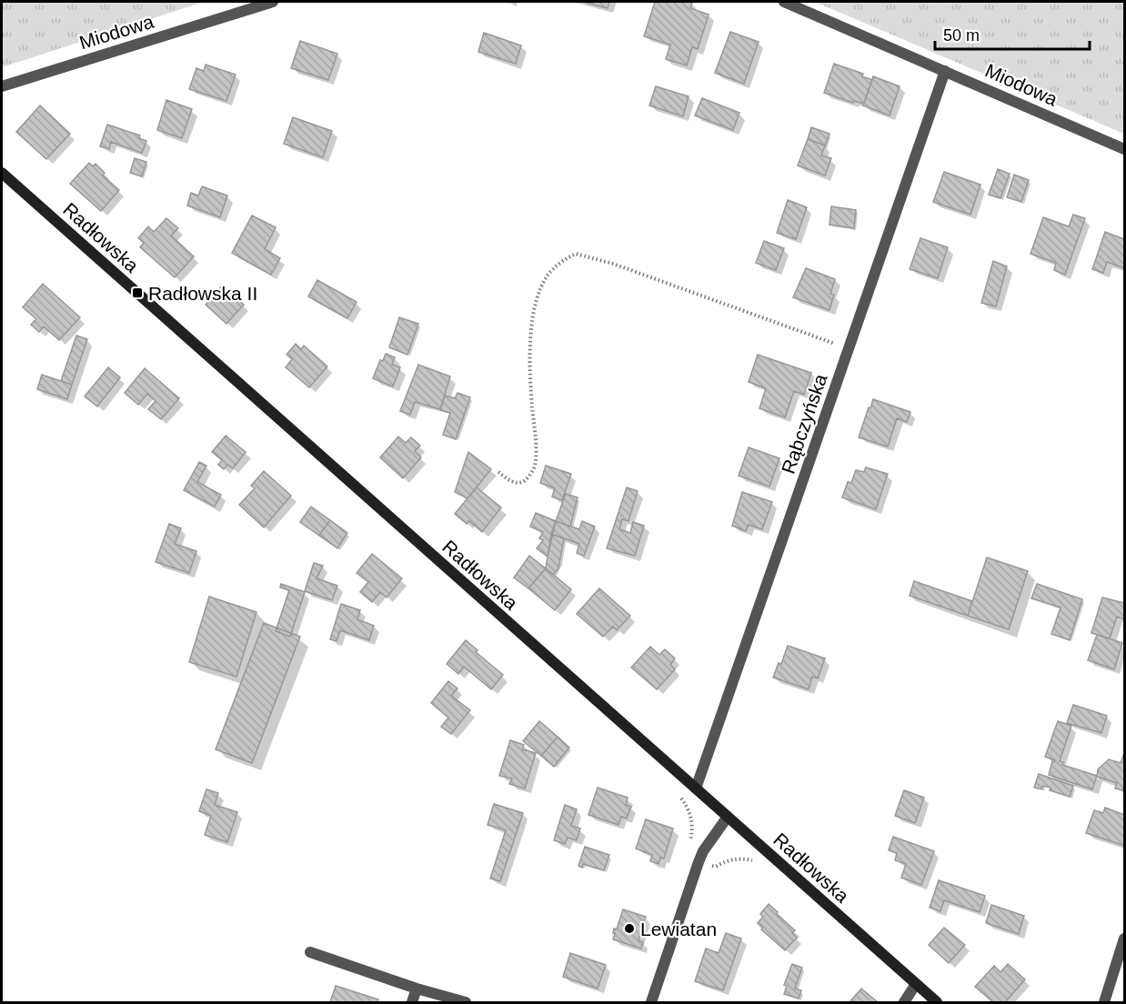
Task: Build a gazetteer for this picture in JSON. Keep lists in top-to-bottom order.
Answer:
{
  "streets": {
    "street": ["Miodowa", "Radłowska", "Rąbczyńska"]
  },
  "crossings": [
    ["Miodowa", "Rąbczyńska"],
    ["Radłowska", "Rąbczyńska"]
  ],
  "places": {
    "transit": ["Radłowska II"],
    "other": ["Lewiatan"]
  },
  "scale_bar": "50 m"
}
